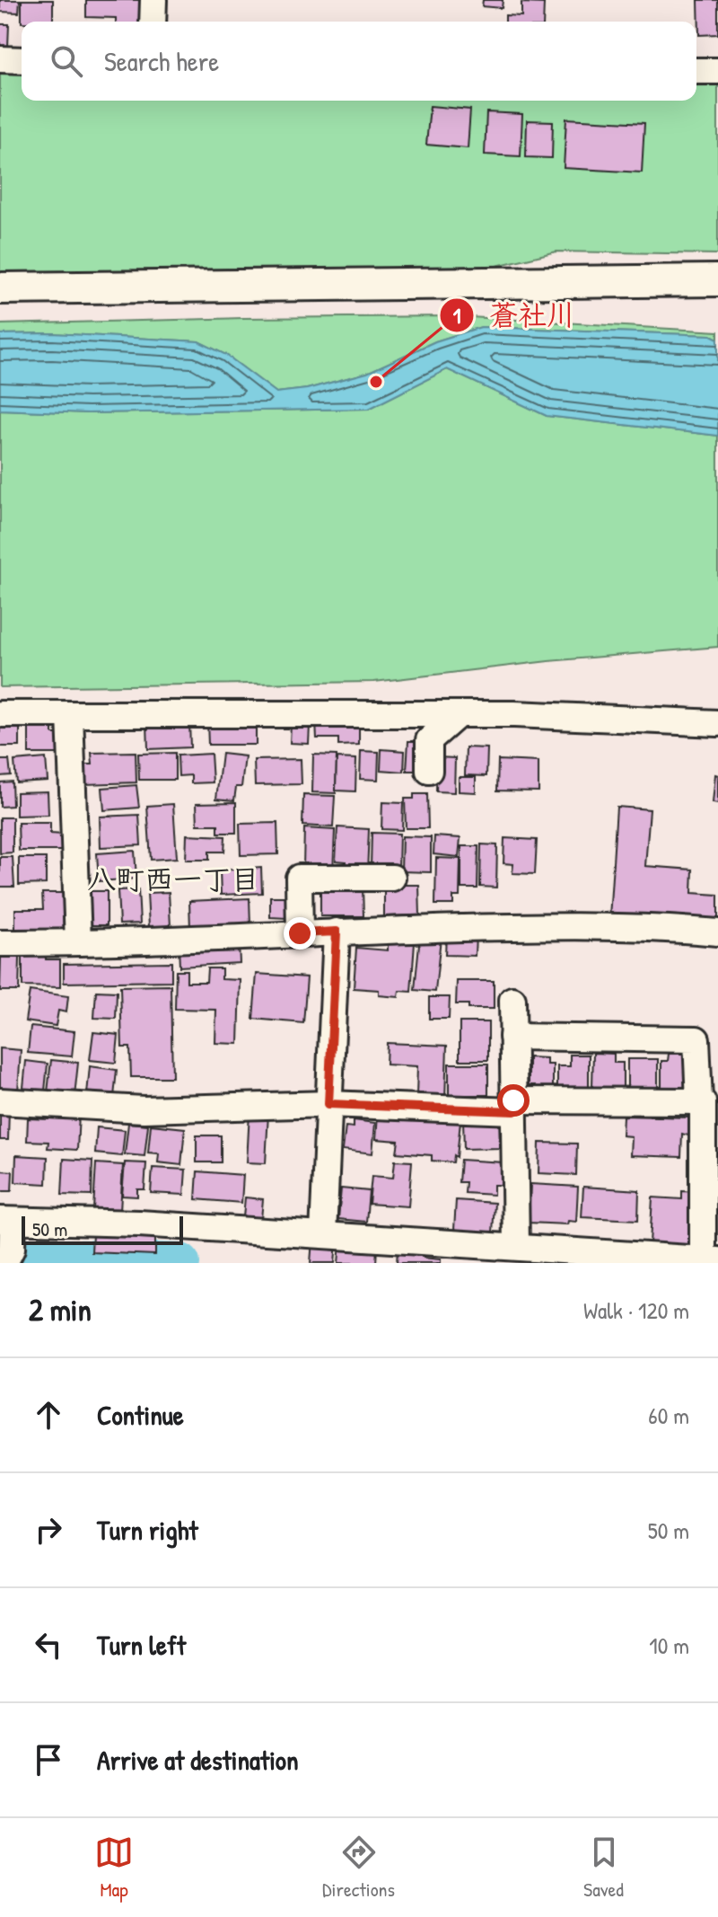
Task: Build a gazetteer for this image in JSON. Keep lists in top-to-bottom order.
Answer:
{
  "districts": ["八町西一丁目"],
  "places": ["蒼社川"],
  "scale_bar": "50 m",
  "page": {
    "search": "Search here",
    "scale": "50 m",
    "heading": ["2 min", "Walk · 120 m"],
    "list": [
      ["Continue", "60 m"],
      ["Turn right", "50 m"],
      ["Turn left", "10 m"],
      "Arrive at destination"
    ],
    "nav": ["Map", "Directions", "Saved"]
  }
}
